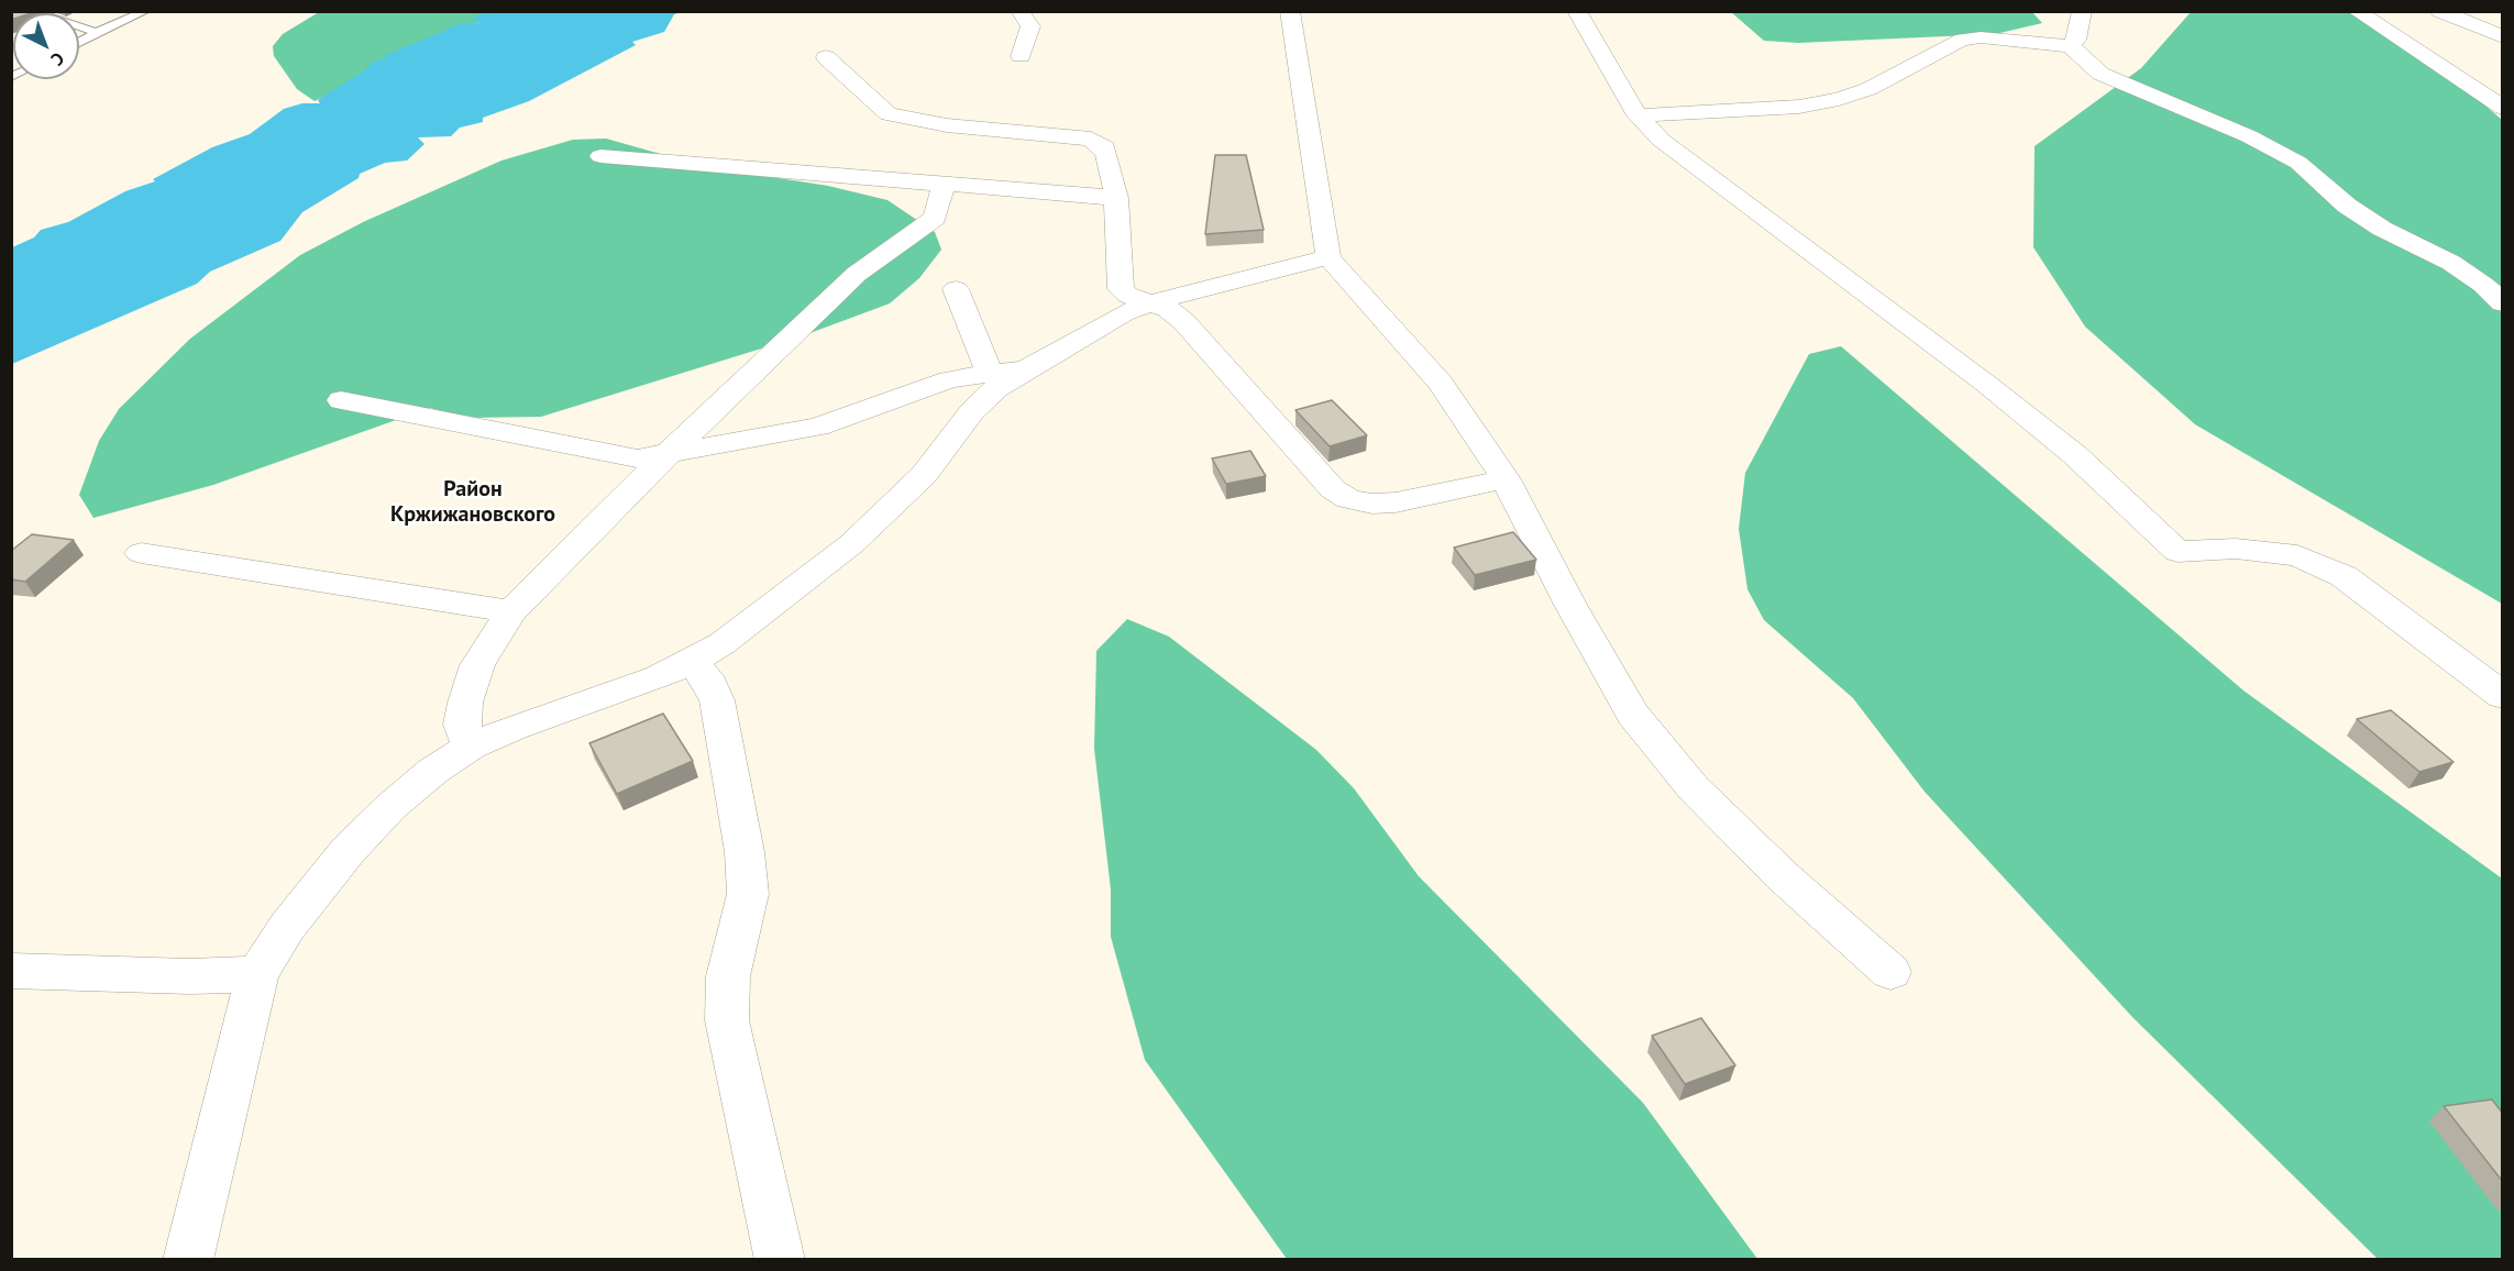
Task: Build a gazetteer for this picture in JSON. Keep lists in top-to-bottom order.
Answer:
{
  "districts": ["Район Кржижановского"],
  "north": "bottom right"
}
